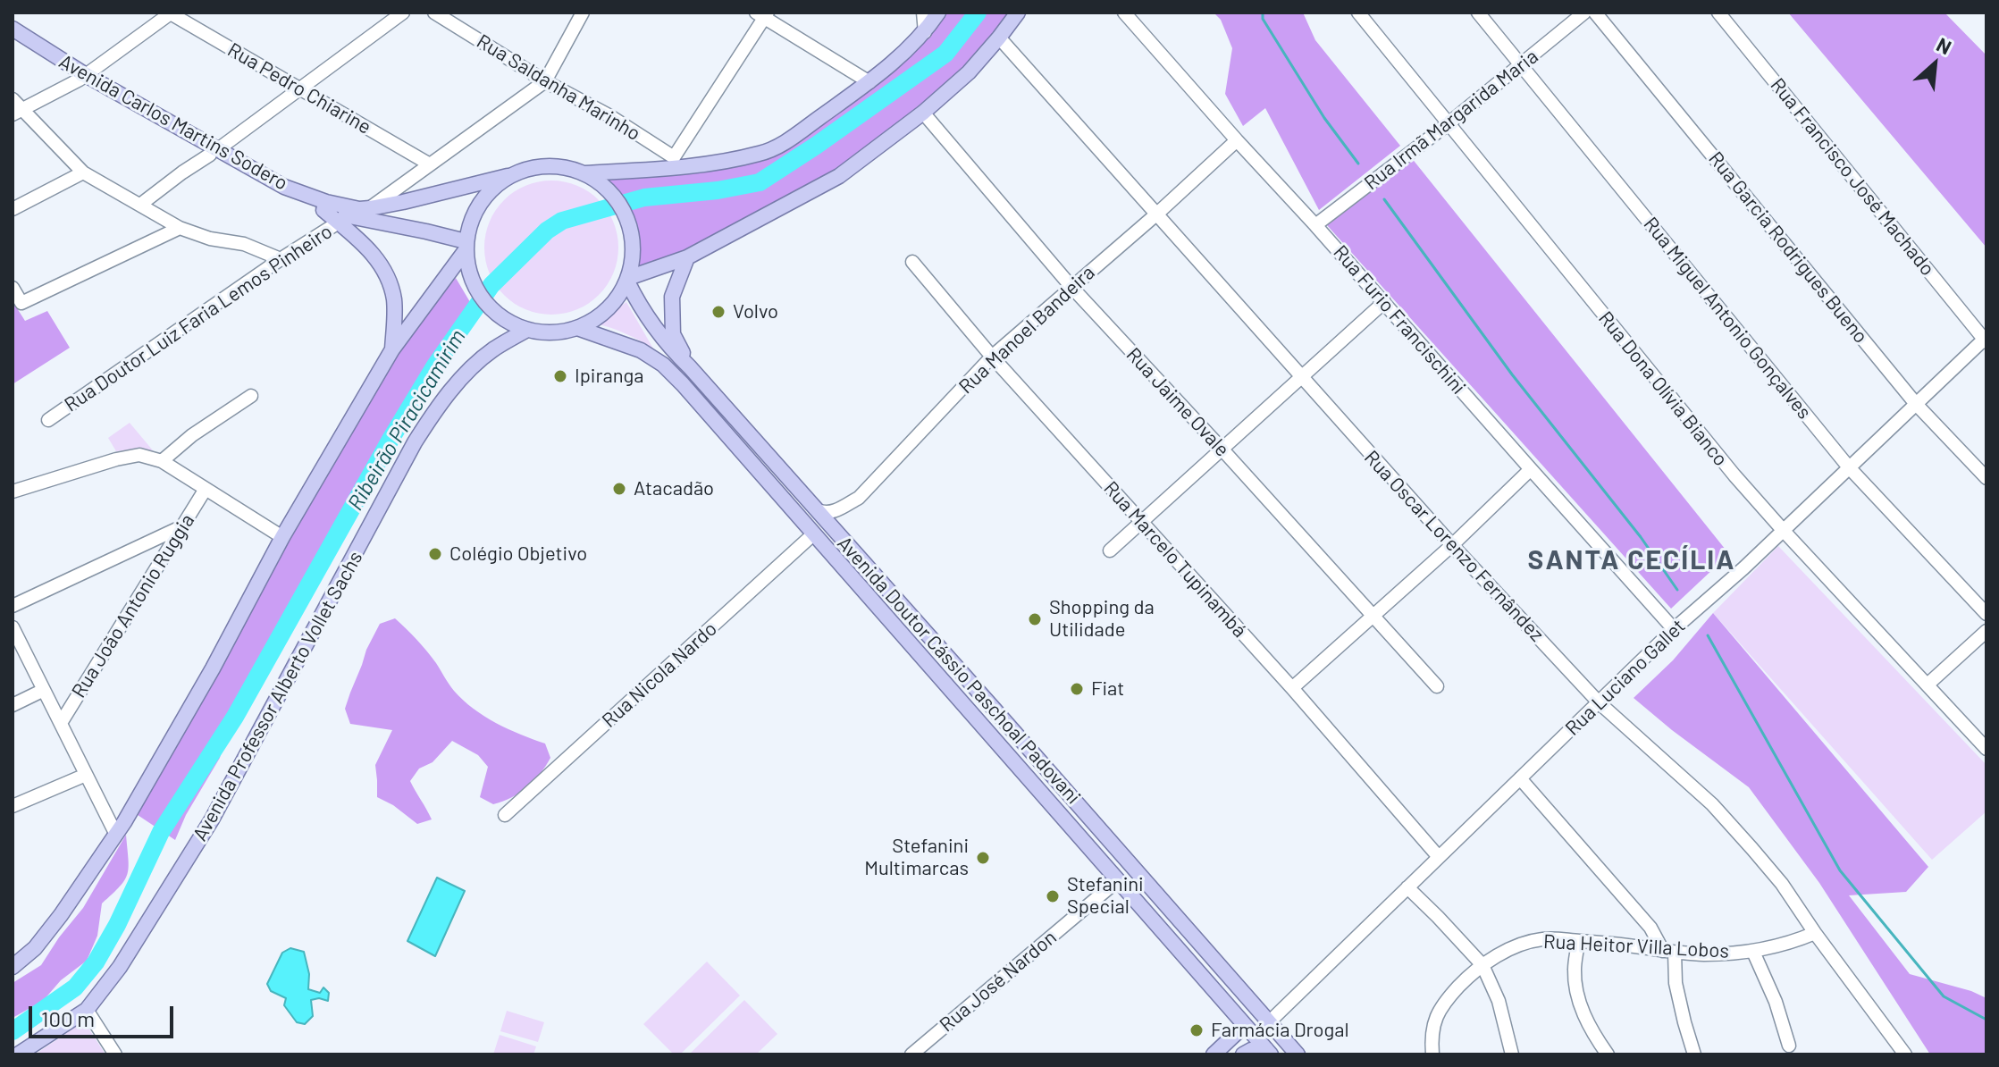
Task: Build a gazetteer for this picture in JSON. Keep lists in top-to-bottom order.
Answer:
{
  "streets": {
    "main road": ["Avenida Carlos Martins Sodero", "Avenida Doutor Cássio Paschoal Padovani", "Avenida Professor Alberto Vollet Sachs"],
    "street": [
      "Rua Saldanha Marinho",
      "Rua Pedro Chiarine",
      "Rua Irmã Margarida Maria",
      "Rua Francisco José Machado",
      "Rua Garcia Rodrigues Bueno",
      "Rua Doutor Luiz Faria Lemos Pinheiro",
      "Rua Miguel Antonio Gonçalves",
      "Rua Furio Francischini",
      "Rua Manoel Bandeira",
      "Rua Dona Olívia Bianco",
      "Rua Jaime Ovale",
      "Rua Oscar Lorenzo Fernândez",
      "Rua Marcelo Tupinambá",
      "Rua João Antonio Ruggia",
      "Rua Nicola Nardo",
      "Rua Luciano Gallet",
      "Rua Heitor Villa Lobos",
      "Rua José Nardon"
    ]
  },
  "crossings": [
    ["Rua Irmã Margarida Maria", "Rua Miguel Antonio Gonçalves"],
    ["Rua Irmã Margarida Maria", "Rua Furio Francischini"],
    ["Rua Irmã Margarida Maria", "Rua Dona Olívia Bianco"],
    ["Avenida Carlos Martins Sodero", "Rua Doutor Luiz Faria Lemos Pinheiro"],
    ["Avenida Carlos Martins Sodero", "Avenida Doutor Cássio Paschoal Padovani"],
    ["Avenida Carlos Martins Sodero", "Avenida Professor Alberto Vollet Sachs"],
    ["Rua Francisco José Machado", "Rua Luciano Gallet"],
    ["Rua Garcia Rodrigues Bueno", "Rua Luciano Gallet"],
    ["Rua Miguel Antonio Gonçalves", "Rua Luciano Gallet"],
    ["Rua Furio Francischini", "Rua Manoel Bandeira"],
    ["Rua Furio Francischini", "Rua Luciano Gallet"],
    ["Rua Manoel Bandeira", "Rua Jaime Ovale"],
    ["Rua Manoel Bandeira", "Rua Oscar Lorenzo Fernândez"],
    ["Rua Manoel Bandeira", "Rua Marcelo Tupinambá"],
    ["Rua Manoel Bandeira", "Avenida Doutor Cássio Paschoal Padovani"],
    ["Rua Dona Olívia Bianco", "Rua Luciano Gallet"],
    ["Rua Oscar Lorenzo Fernândez", "Rua Luciano Gallet"],
    ["Rua Oscar Lorenzo Fernândez", "Rua Heitor Villa Lobos"],
    ["Rua Marcelo Tupinambá", "Rua Luciano Gallet"],
    ["Avenida Doutor Cássio Paschoal Padovani", "Rua Nicola Nardo"],
    ["Avenida Doutor Cássio Paschoal Padovani", "Rua Luciano Gallet"],
    ["Avenida Doutor Cássio Paschoal Padovani", "Avenida Professor Alberto Vollet Sachs"],
    ["Avenida Doutor Cássio Paschoal Padovani", "Rua José Nardon"]
  ],
  "districts": ["SANTA CECÍLIA"],
  "water": ["Ribeirão Piracicamirim"],
  "places": [
    "Volvo",
    "Ipiranga",
    "Atacadão",
    "Colégio Objetivo",
    "Shopping da Utilidade",
    "Fiat",
    "Stefanini Multimarcas",
    "Stefanini Special",
    "Farmácia Drogal"
  ],
  "scale_bar": "100 m",
  "north": "top right"
}
